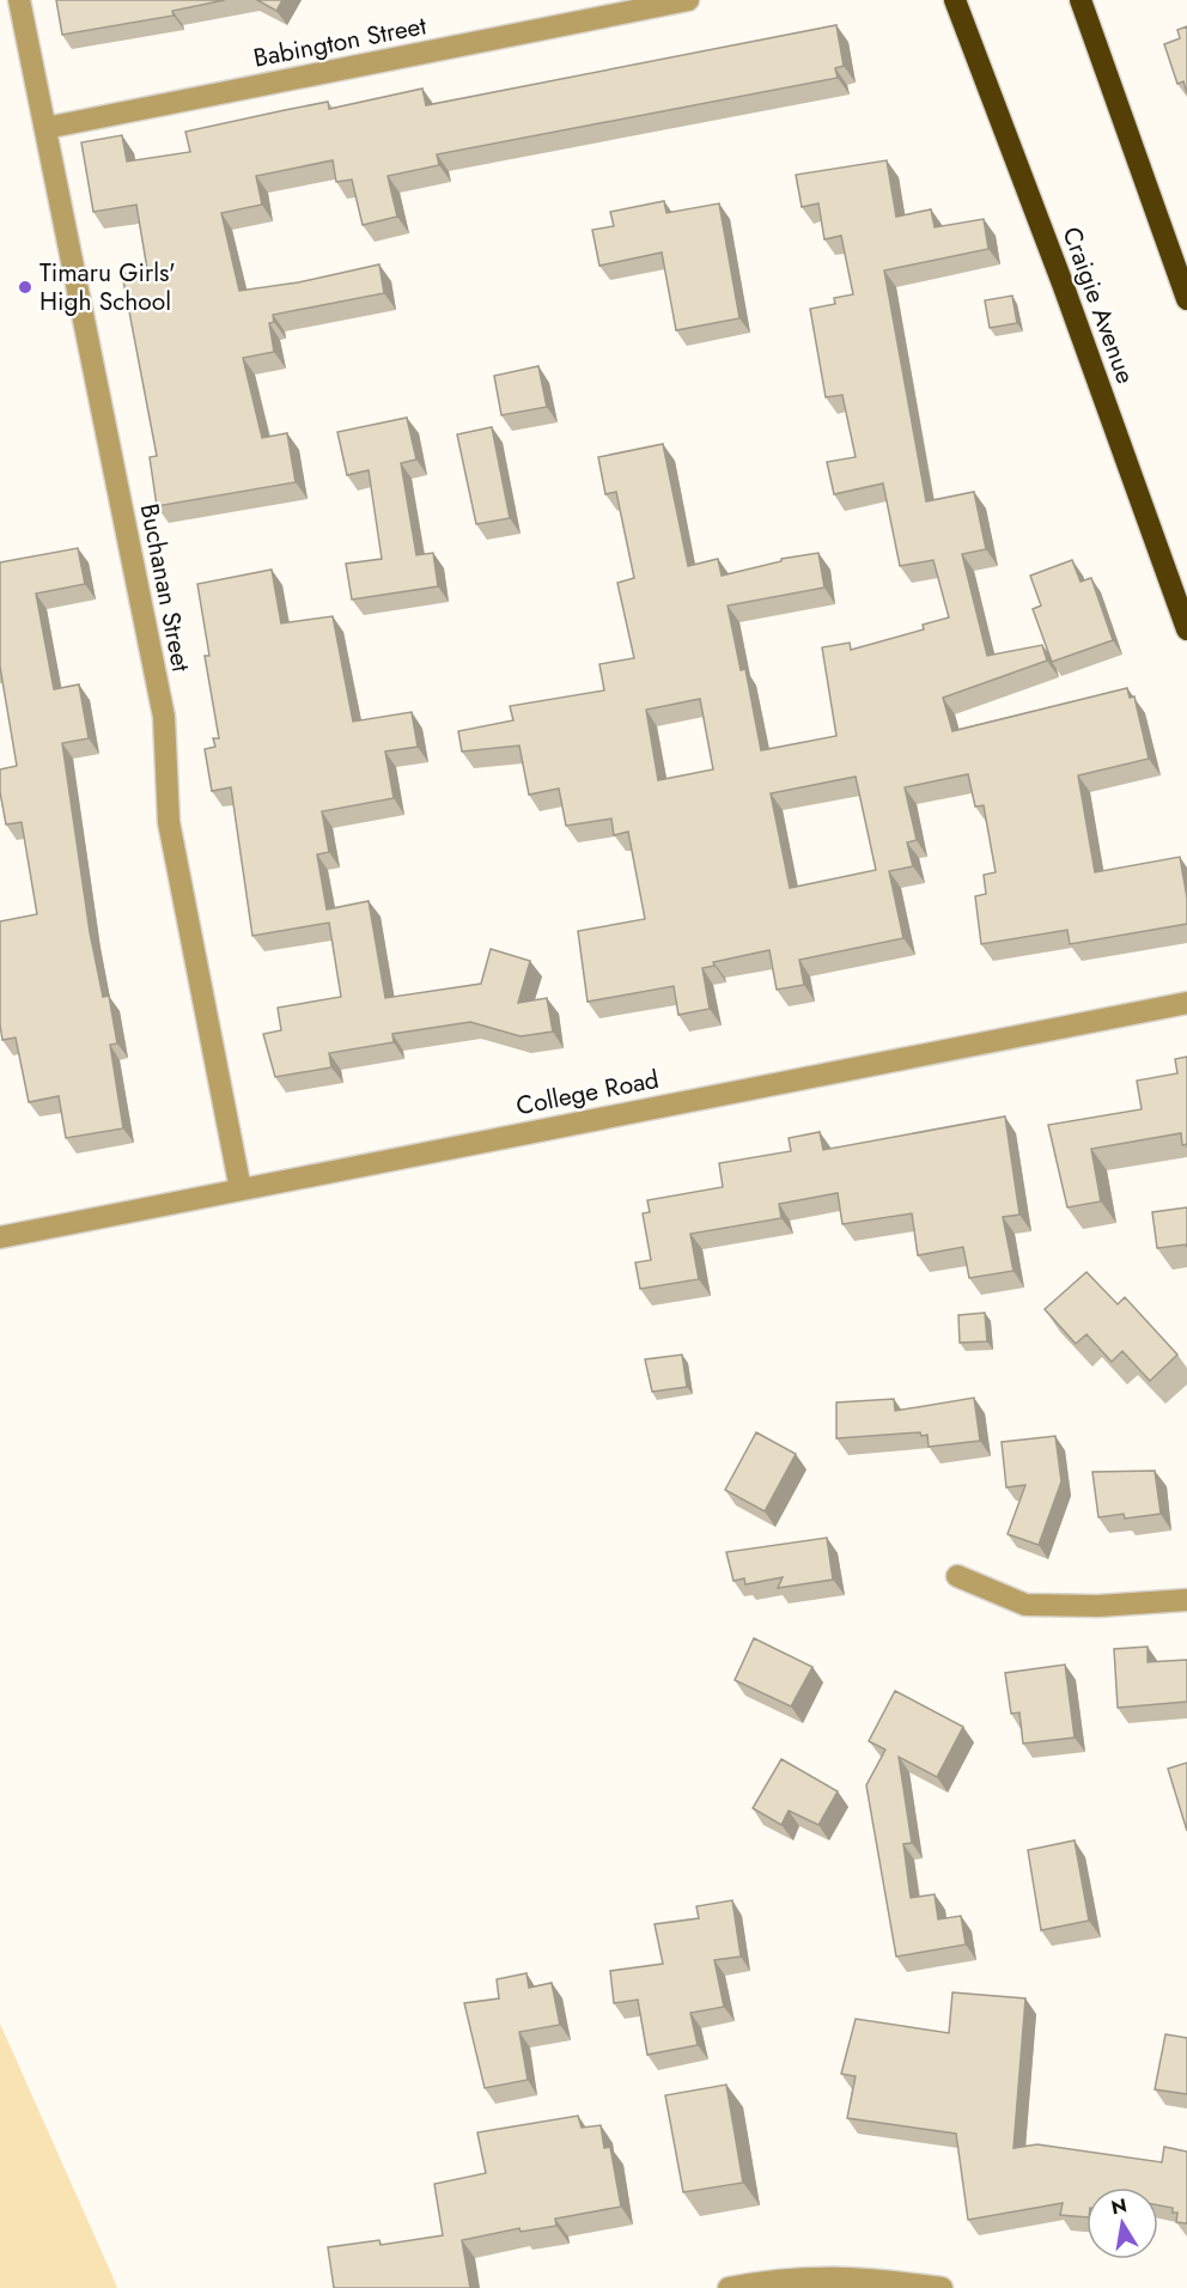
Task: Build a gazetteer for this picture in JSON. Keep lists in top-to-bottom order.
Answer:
{
  "streets": {
    "highway": ["Craigie Avenue"],
    "street": ["Babington Street", "Buchanan Street", "College Road"]
  },
  "crossings": [
    ["Babington Street", "Buchanan Street"],
    ["Buchanan Street", "College Road"]
  ],
  "places": ["Timaru Girls' High School"],
  "north": "top"
}
